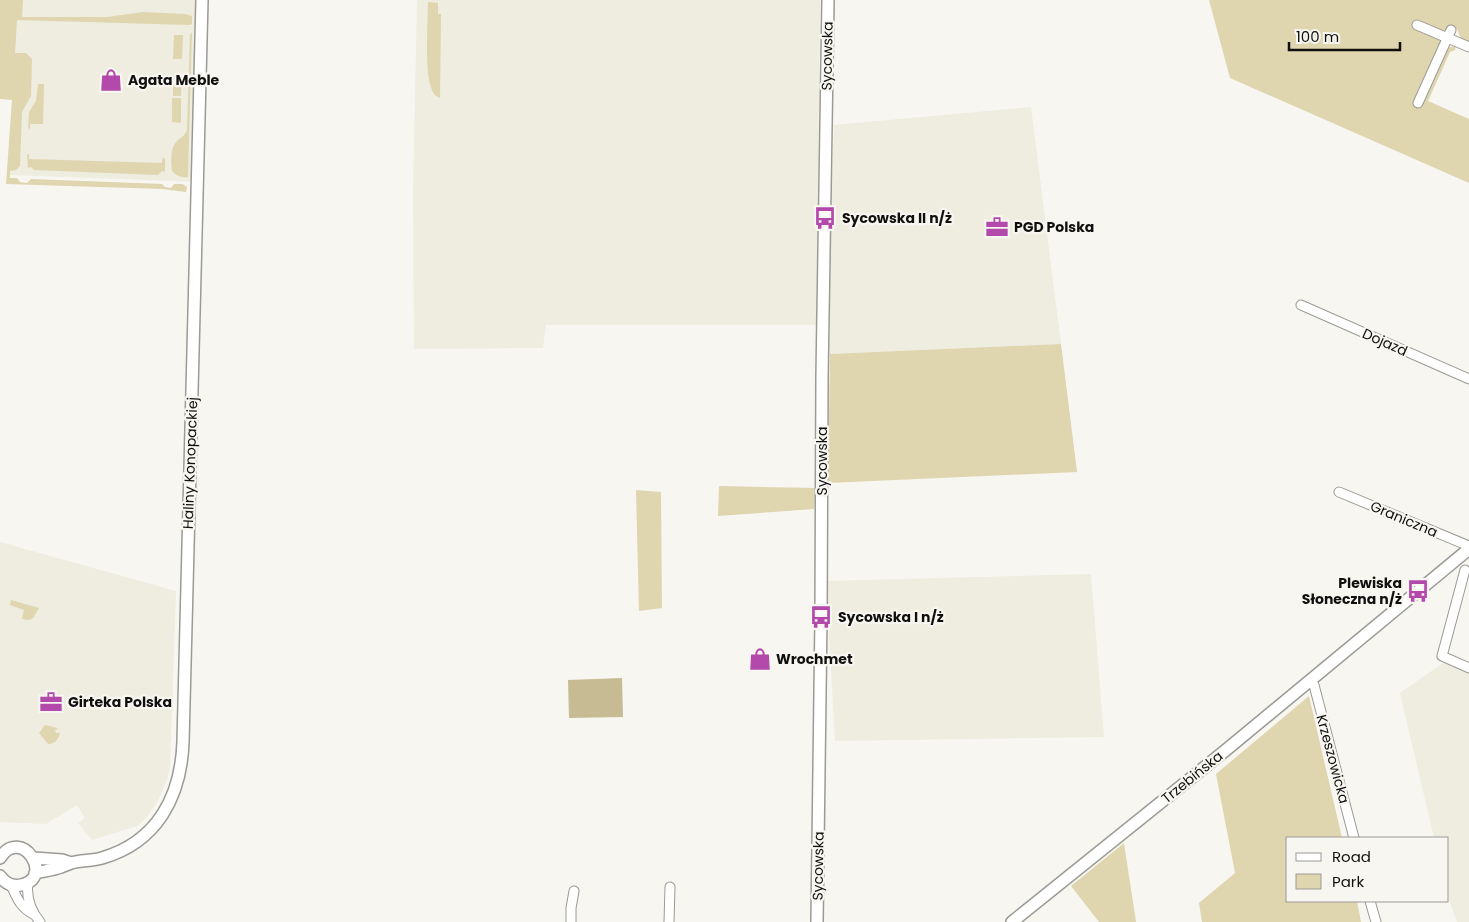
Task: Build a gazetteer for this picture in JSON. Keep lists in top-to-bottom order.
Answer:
{
  "streets": {
    "street": [
      "Sycowska",
      "Dojazd",
      "Haliny Konopackiej",
      "Graniczna",
      "Krzeszowicka",
      "Trzebińska"
    ]
  },
  "crossings": [
    ["Graniczna", "Trzebińska"],
    ["Krzeszowicka", "Trzebińska"]
  ],
  "places": {
    "shop": ["Agata Meble", "Wrochmet"],
    "bus stop": ["Sycowska II n/ż", "Plewiska Słoneczna n/ż", "Sycowska I n/ż"],
    "office": ["PGD Polska", "Girteka Polska"]
  },
  "legend": ["Road", "Park"],
  "scale_bar": "100 m"
}
